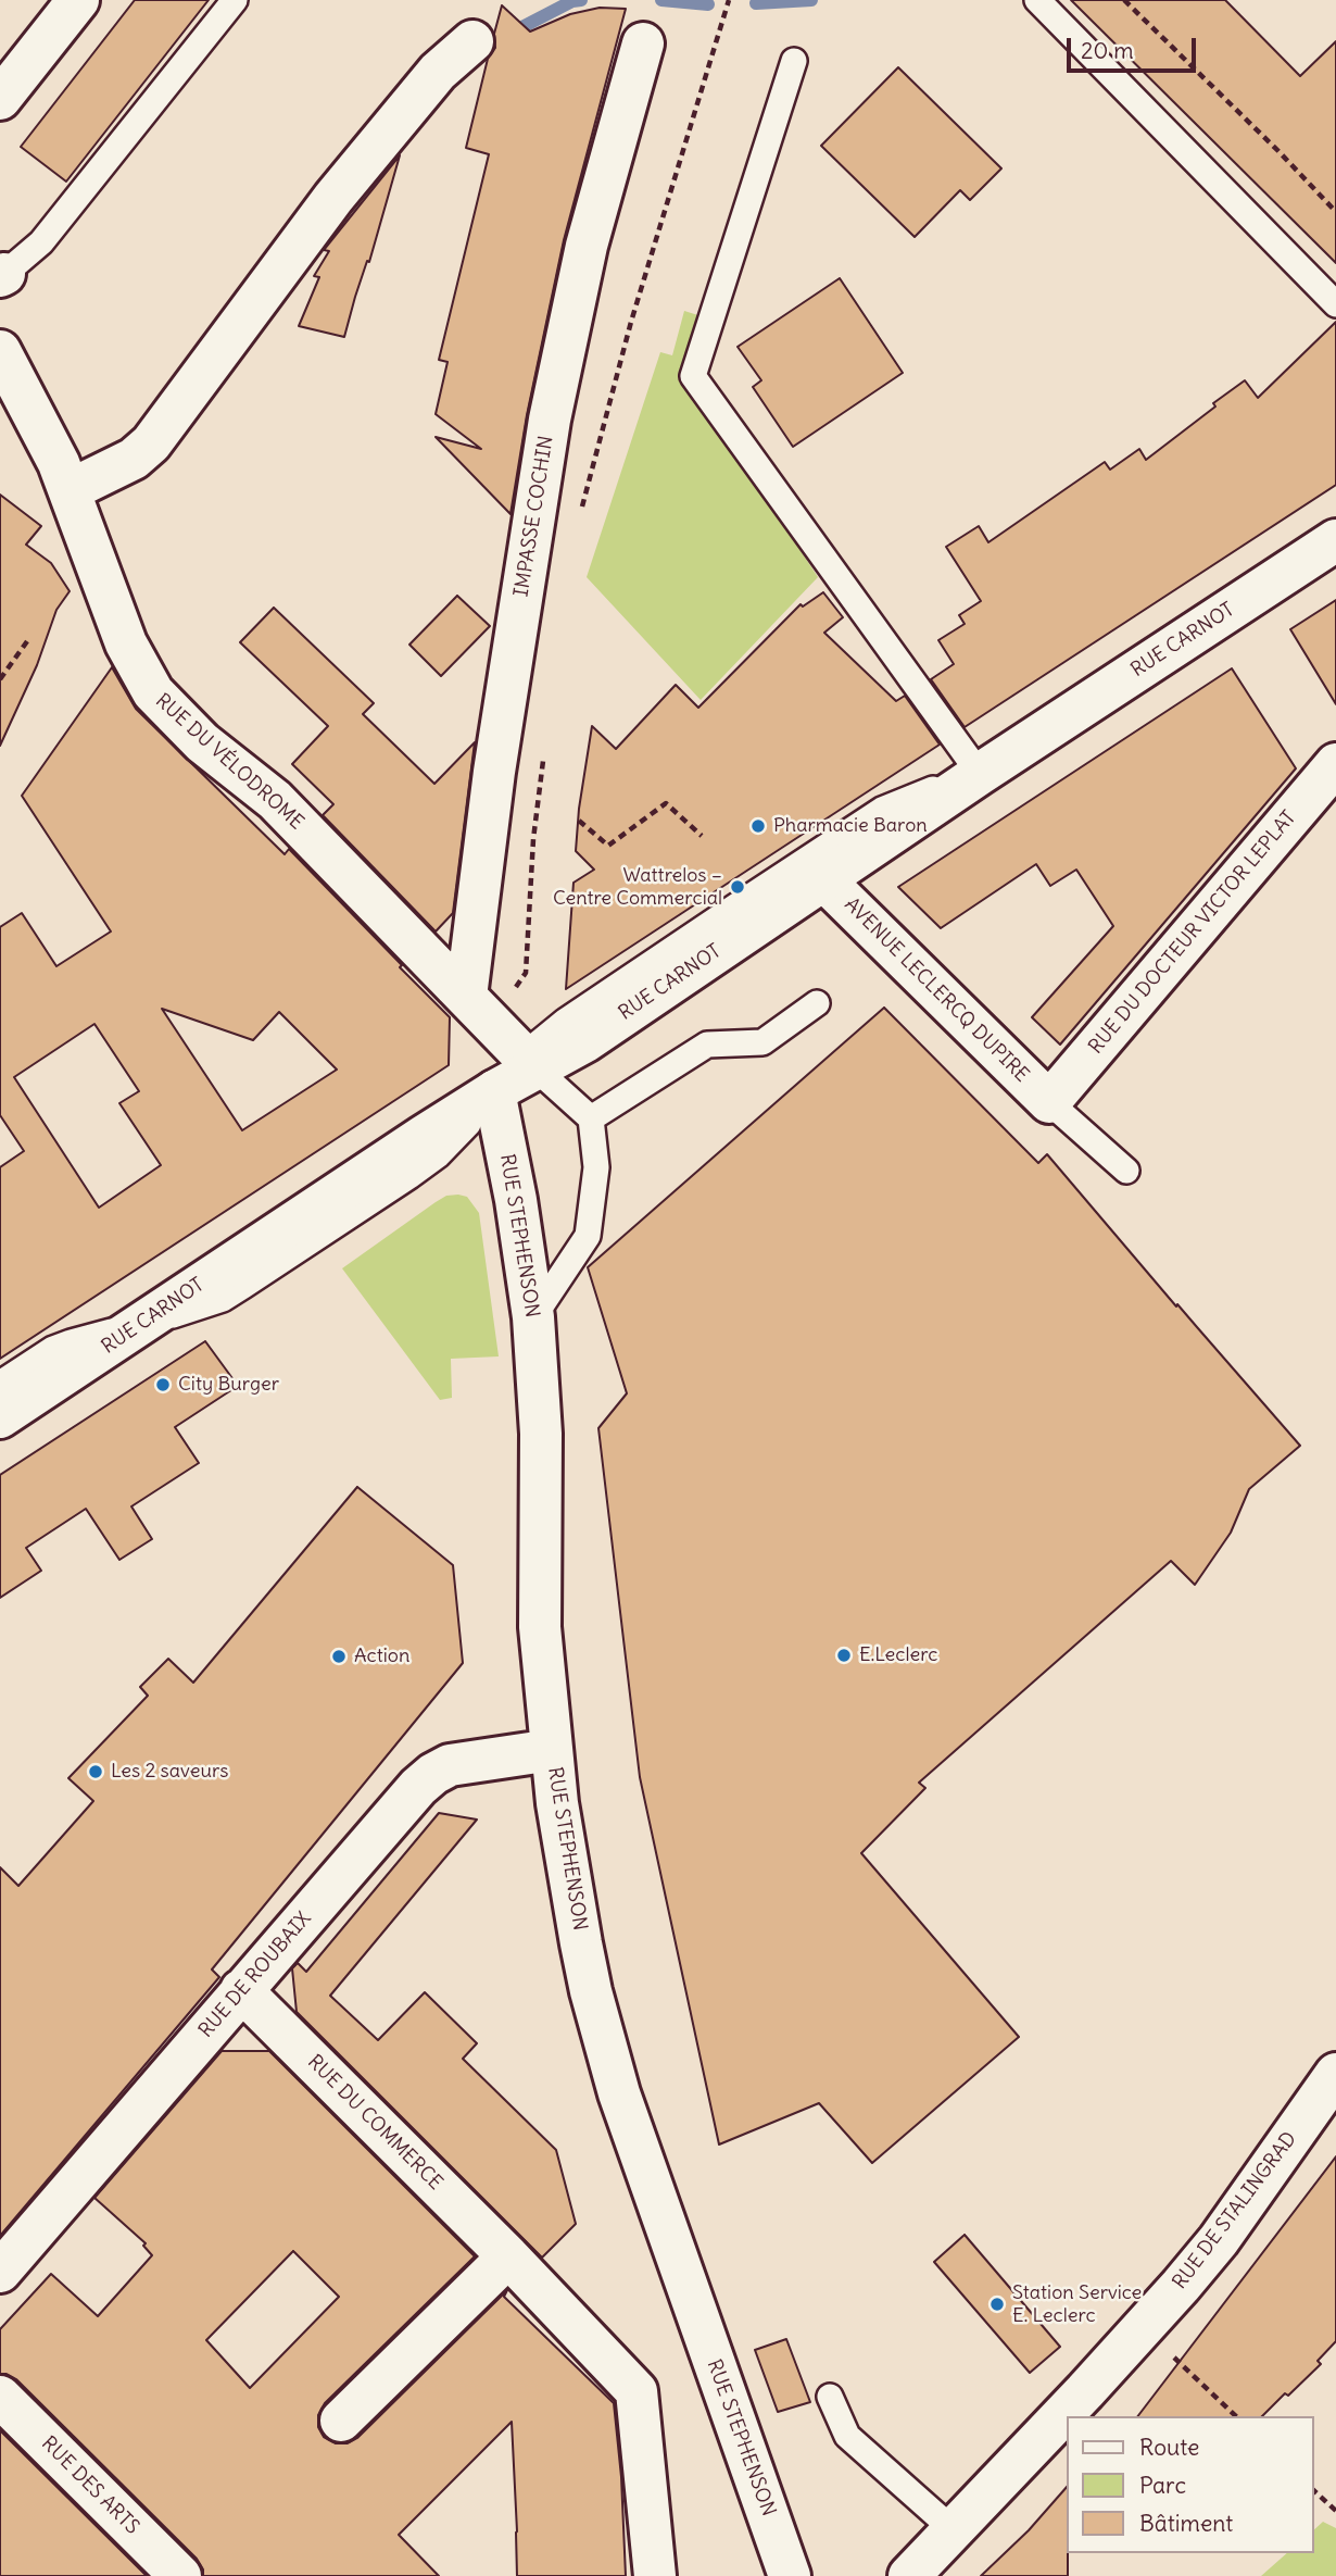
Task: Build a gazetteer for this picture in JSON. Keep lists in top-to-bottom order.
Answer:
{
  "streets": {
    "street": [
      "IMPASSE COCHIN",
      "RUE CARNOT",
      "RUE DU VÉLODROME",
      "RUE DU DOCTEUR VICTOR LEPLAT",
      "AVENUE LECLERCQ DUPIRE",
      "RUE STEPHENSON",
      "RUE DE ROUBAIX",
      "RUE DU COMMERCE",
      "RUE DE STALINGRAD",
      "RUE DES ARTS"
    ]
  },
  "crossings": [
    ["IMPASSE COCHIN", "RUE DU VÉLODROME"],
    ["RUE CARNOT", "RUE DU VÉLODROME"],
    ["RUE CARNOT", "AVENUE LECLERCQ DUPIRE"],
    ["RUE CARNOT", "RUE STEPHENSON"],
    ["RUE DU DOCTEUR VICTOR LEPLAT", "AVENUE LECLERCQ DUPIRE"],
    ["RUE STEPHENSON", "RUE DE ROUBAIX"],
    ["RUE DE ROUBAIX", "RUE DU COMMERCE"]
  ],
  "places": [
    "Pharmacie Baron",
    "Wattrelos – Centre Commercial",
    "City Burger",
    "E.Leclerc",
    "Action",
    "Les 2 saveurs",
    "Station Service E. Leclerc"
  ],
  "legend": ["Route", "Parc", "Bâtiment"],
  "scale_bar": "20 m"
}
